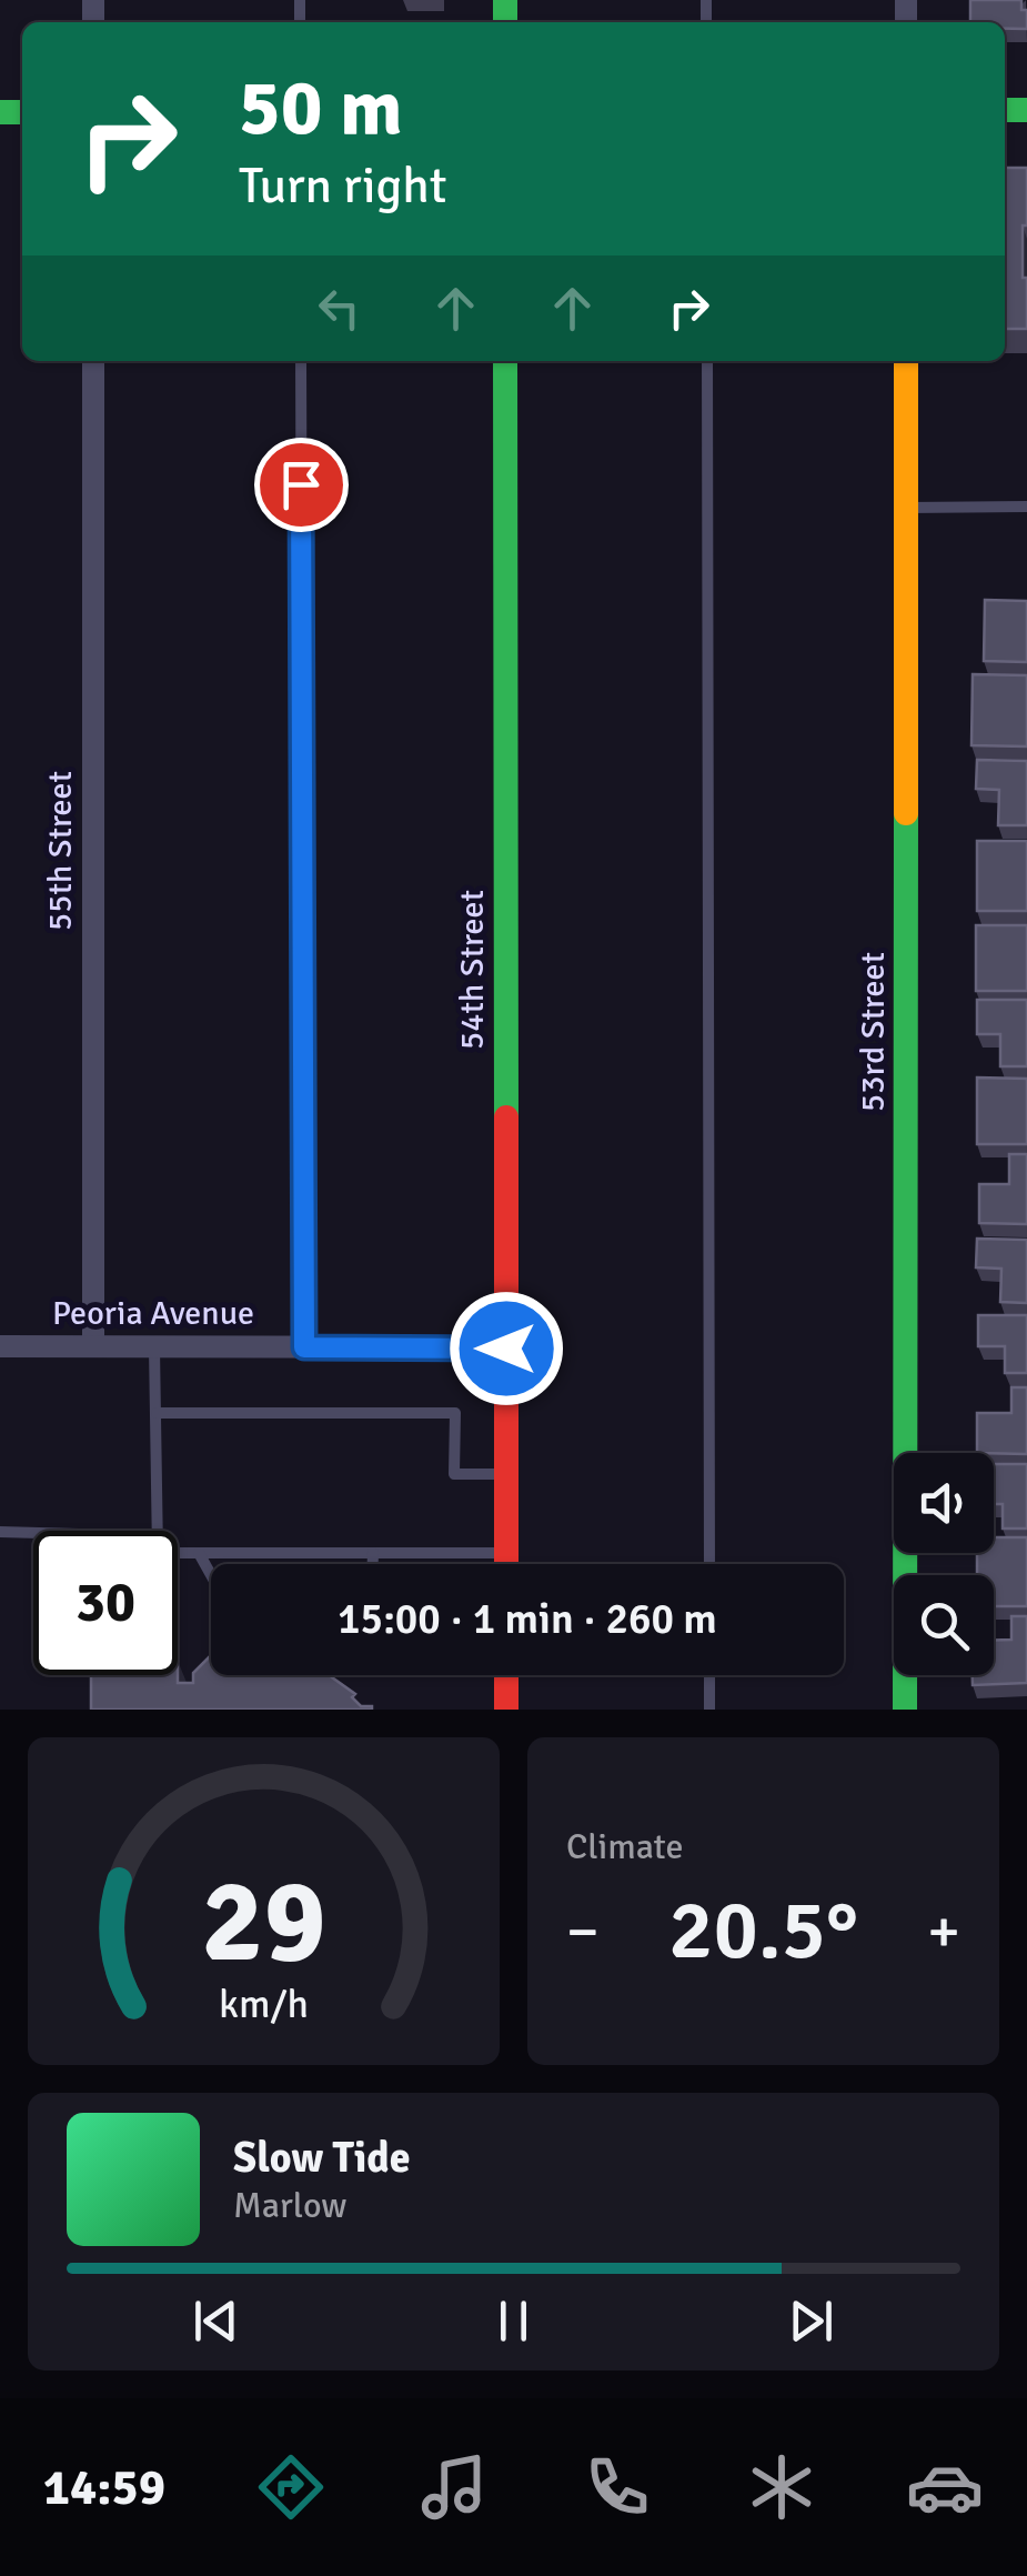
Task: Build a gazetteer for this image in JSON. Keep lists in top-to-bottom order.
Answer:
{
  "streets": {
    "street": [
      "55th Street",
      "54th Street",
      "53rd Street",
      "Peoria Avenue"
    ]
  },
  "crossings": [
    ["55th Street", "Peoria Avenue"],
    ["54th Street", "Peoria Avenue"]
  ],
  "page": {
    "turn": ["50 m", "Turn right"],
    "limit": "30",
    "trip": "15:00 · 1 min · 260 m",
    "tile": "Climate",
    "heat": ["−", "20.5°", "+"],
    "song": ["Slow Tide", "Marlow"],
    "tabs": "14:59",
    "gauge": ["29", "km/h"]
  }
}
